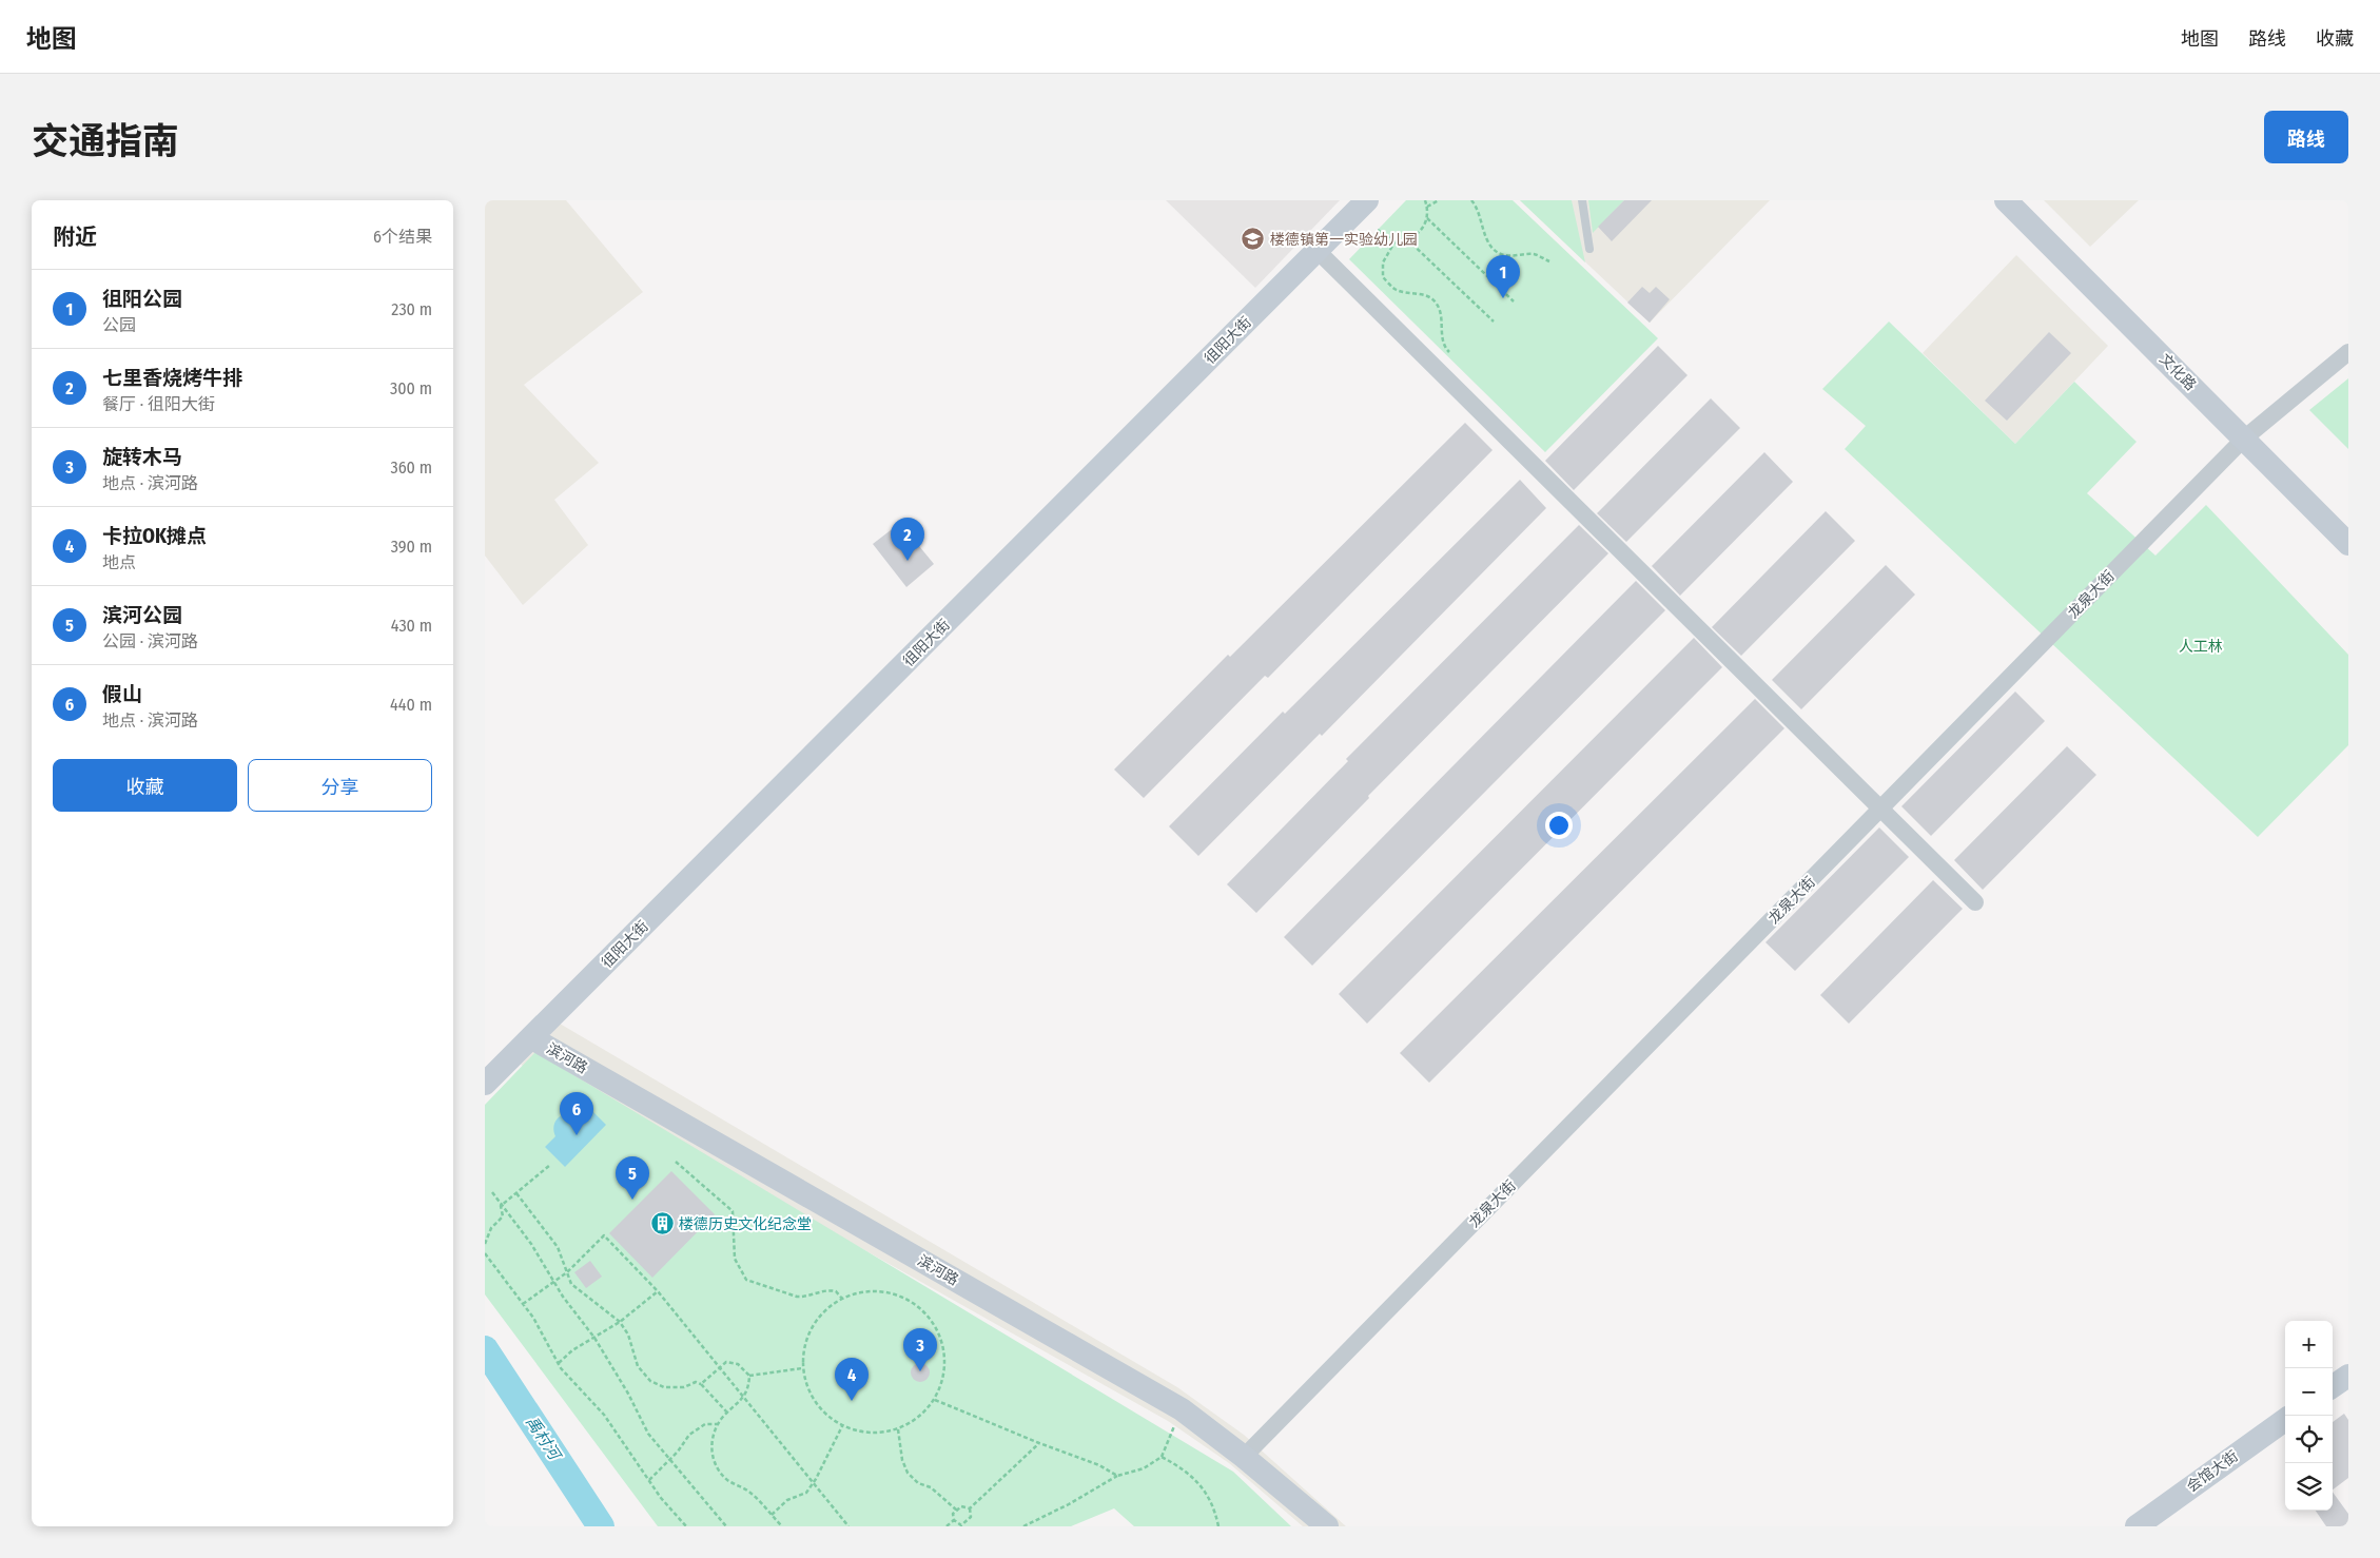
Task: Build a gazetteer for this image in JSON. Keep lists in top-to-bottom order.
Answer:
{
  "streets": {
    "street": [
      "徂阳大街",
      "文化路",
      "龙泉大街",
      "滨河路",
      "会馆大街"
    ]
  },
  "crossings": [
    ["徂阳大街", "滨河路"],
    ["文化路", "龙泉大街"],
    ["龙泉大街", "滨河路"]
  ],
  "water": ["禹村河"],
  "parks": ["人工林"],
  "places": {
    "school or university": ["楼德镇第一实验幼儿园"],
    "building": ["楼德历史文化纪念堂"]
  },
  "page": {
    "header": "地图",
    "nav": ["地图", "路线", "收藏"],
    "title": "交通指南",
    "buttons": [
      "路线",
      ["收藏", "分享"]
    ],
    "heading": ["附近", "6个结果"],
    "pins": [
      "1",
      "2",
      "6",
      "5",
      "3",
      "4"
    ],
    "list": [
      {
        "mark": "1",
        "name": "徂阳公园",
        "note": "公园",
        "value": "230 m"
      },
      {
        "mark": "2",
        "name": "七里香烧烤牛排",
        "note": "餐厅 · 徂阳大街",
        "value": "300 m"
      },
      {
        "mark": "3",
        "name": "旋转木马",
        "note": "地点 · 滨河路",
        "value": "360 m"
      },
      {
        "mark": "4",
        "name": "卡拉OK摊点",
        "note": "地点",
        "value": "390 m"
      },
      {
        "mark": "5",
        "name": "滨河公园",
        "note": "公园 · 滨河路",
        "value": "430 m"
      },
      {
        "mark": "6",
        "name": "假山",
        "note": "地点 · 滨河路",
        "value": "440 m"
      }
    ],
    "map_buttons": ["+", "−"]
  }
}
